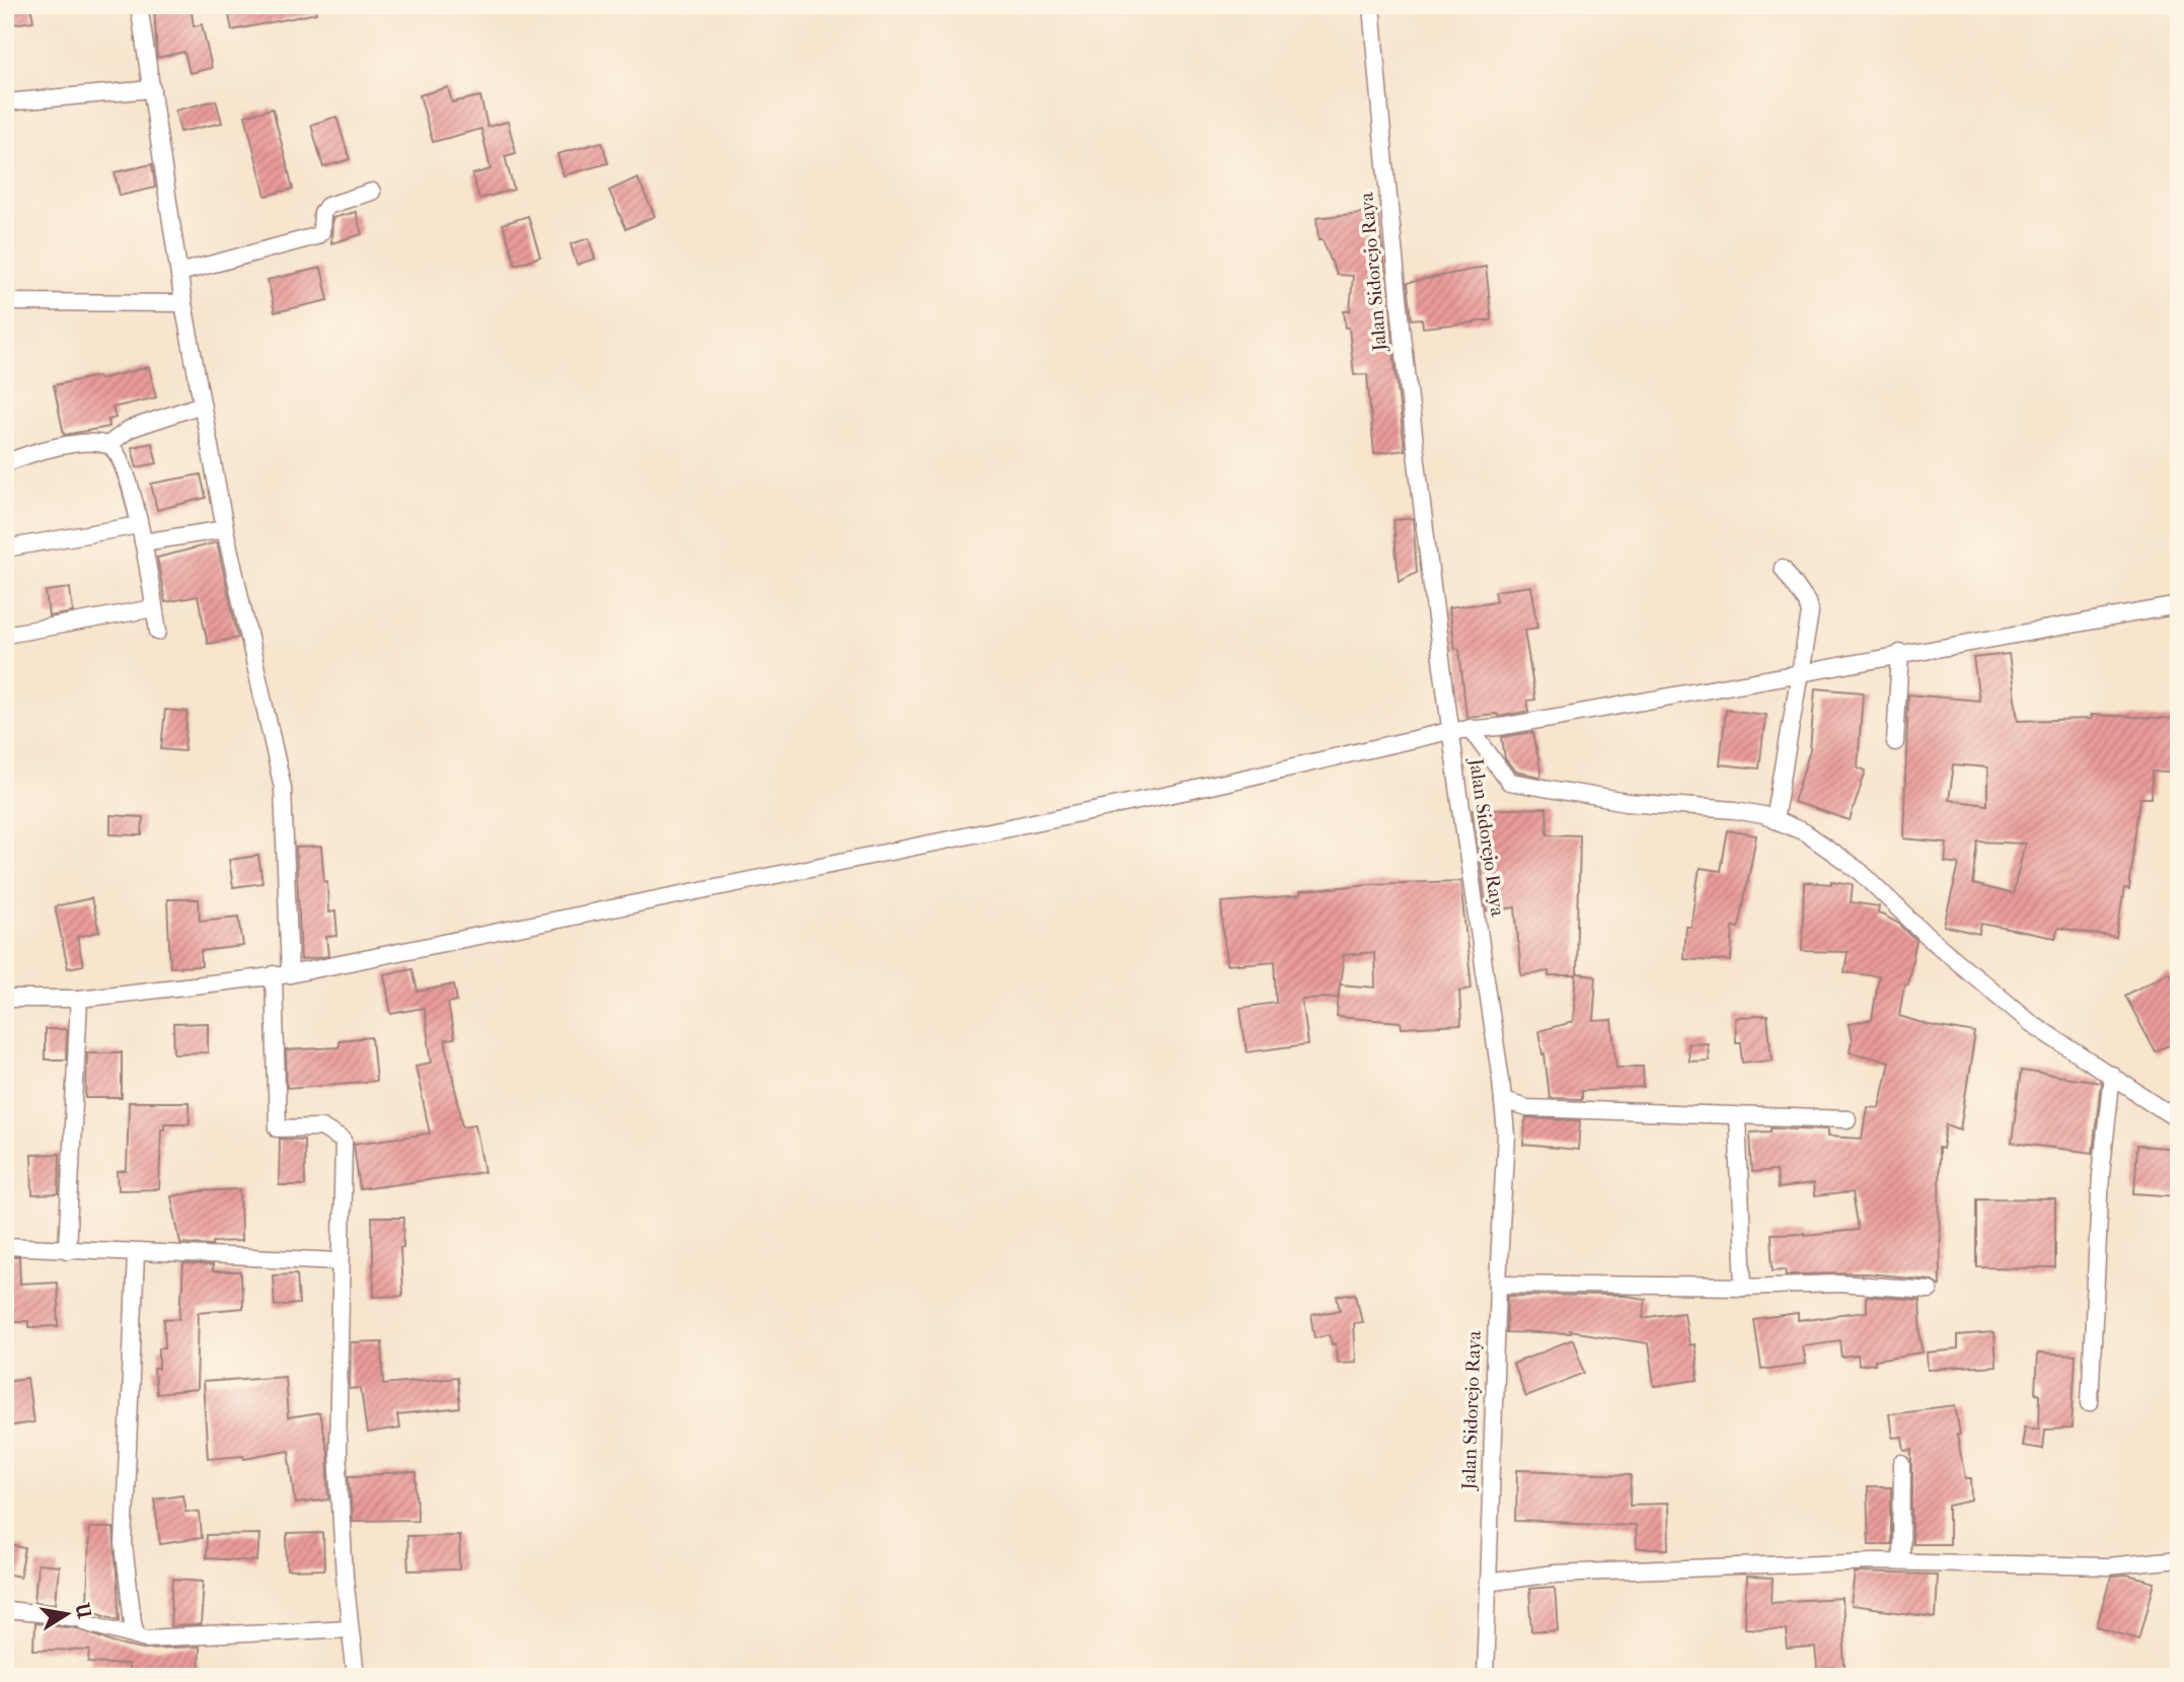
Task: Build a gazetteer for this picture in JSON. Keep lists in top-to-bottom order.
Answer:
{
  "streets": {
    "street": ["Jalan Sidorejo Raya"]
  },
  "north": "right"
}
